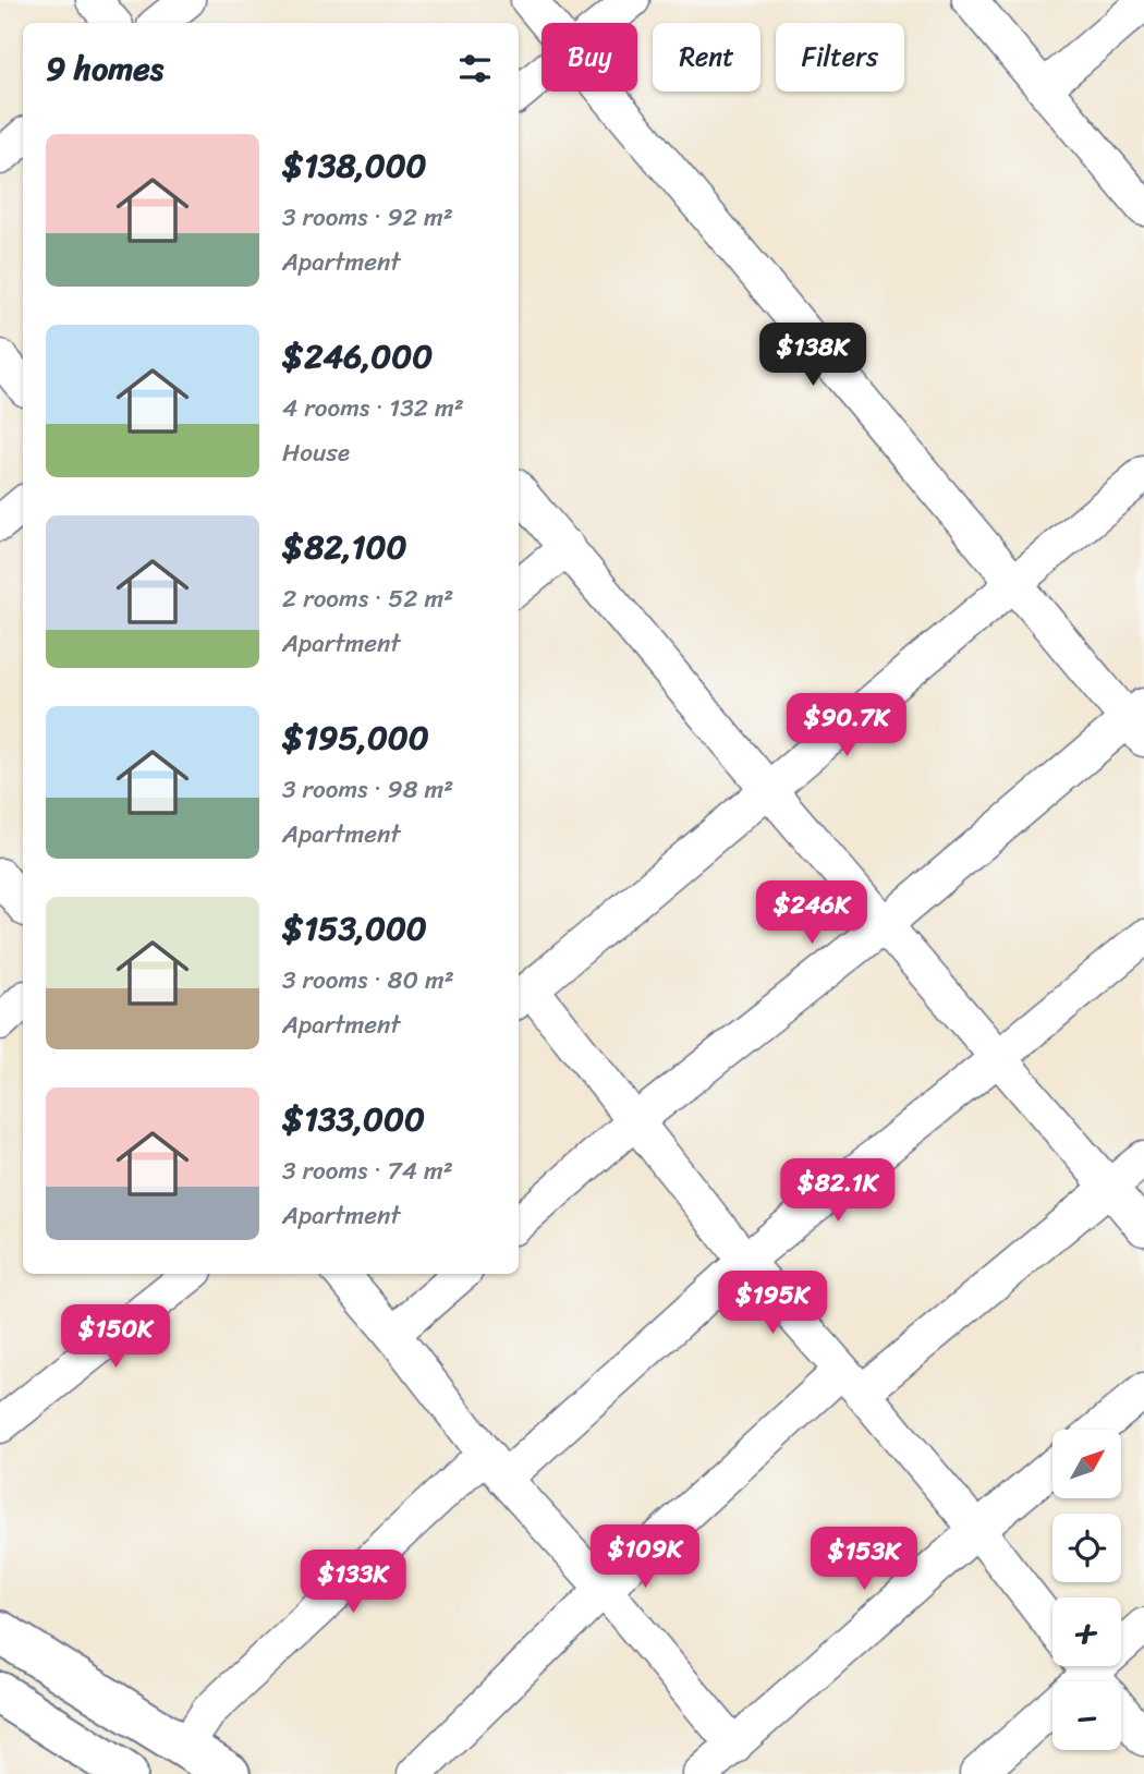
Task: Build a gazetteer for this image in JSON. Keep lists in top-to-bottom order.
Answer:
{
  "north": "top right",
  "page": {
    "chip": ["Buy", "Rent", "Filters"],
    "heading": "9 homes",
    "list": [
      {
        "name": "$138,000",
        "note": "3 rooms · 92 m² · Apartment"
      },
      {
        "name": "$246,000",
        "note": "4 rooms · 132 m² · House"
      },
      {
        "name": "$82,100",
        "note": "2 rooms · 52 m² · Apartment"
      },
      {
        "name": "$195,000",
        "note": "3 rooms · 98 m² · Apartment"
      },
      {
        "name": "$153,000",
        "note": "3 rooms · 80 m² · Apartment"
      },
      {
        "name": "$133,000",
        "note": "3 rooms · 74 m² · Apartment"
      }
    ],
    "price": [
      "$138K",
      "$90.7K",
      "$246K",
      "$82.1K",
      "$195K",
      "$150K",
      "$109K",
      "$153K",
      "$133K"
    ],
    "map_buttons": ["+", "−"]
  }
}
